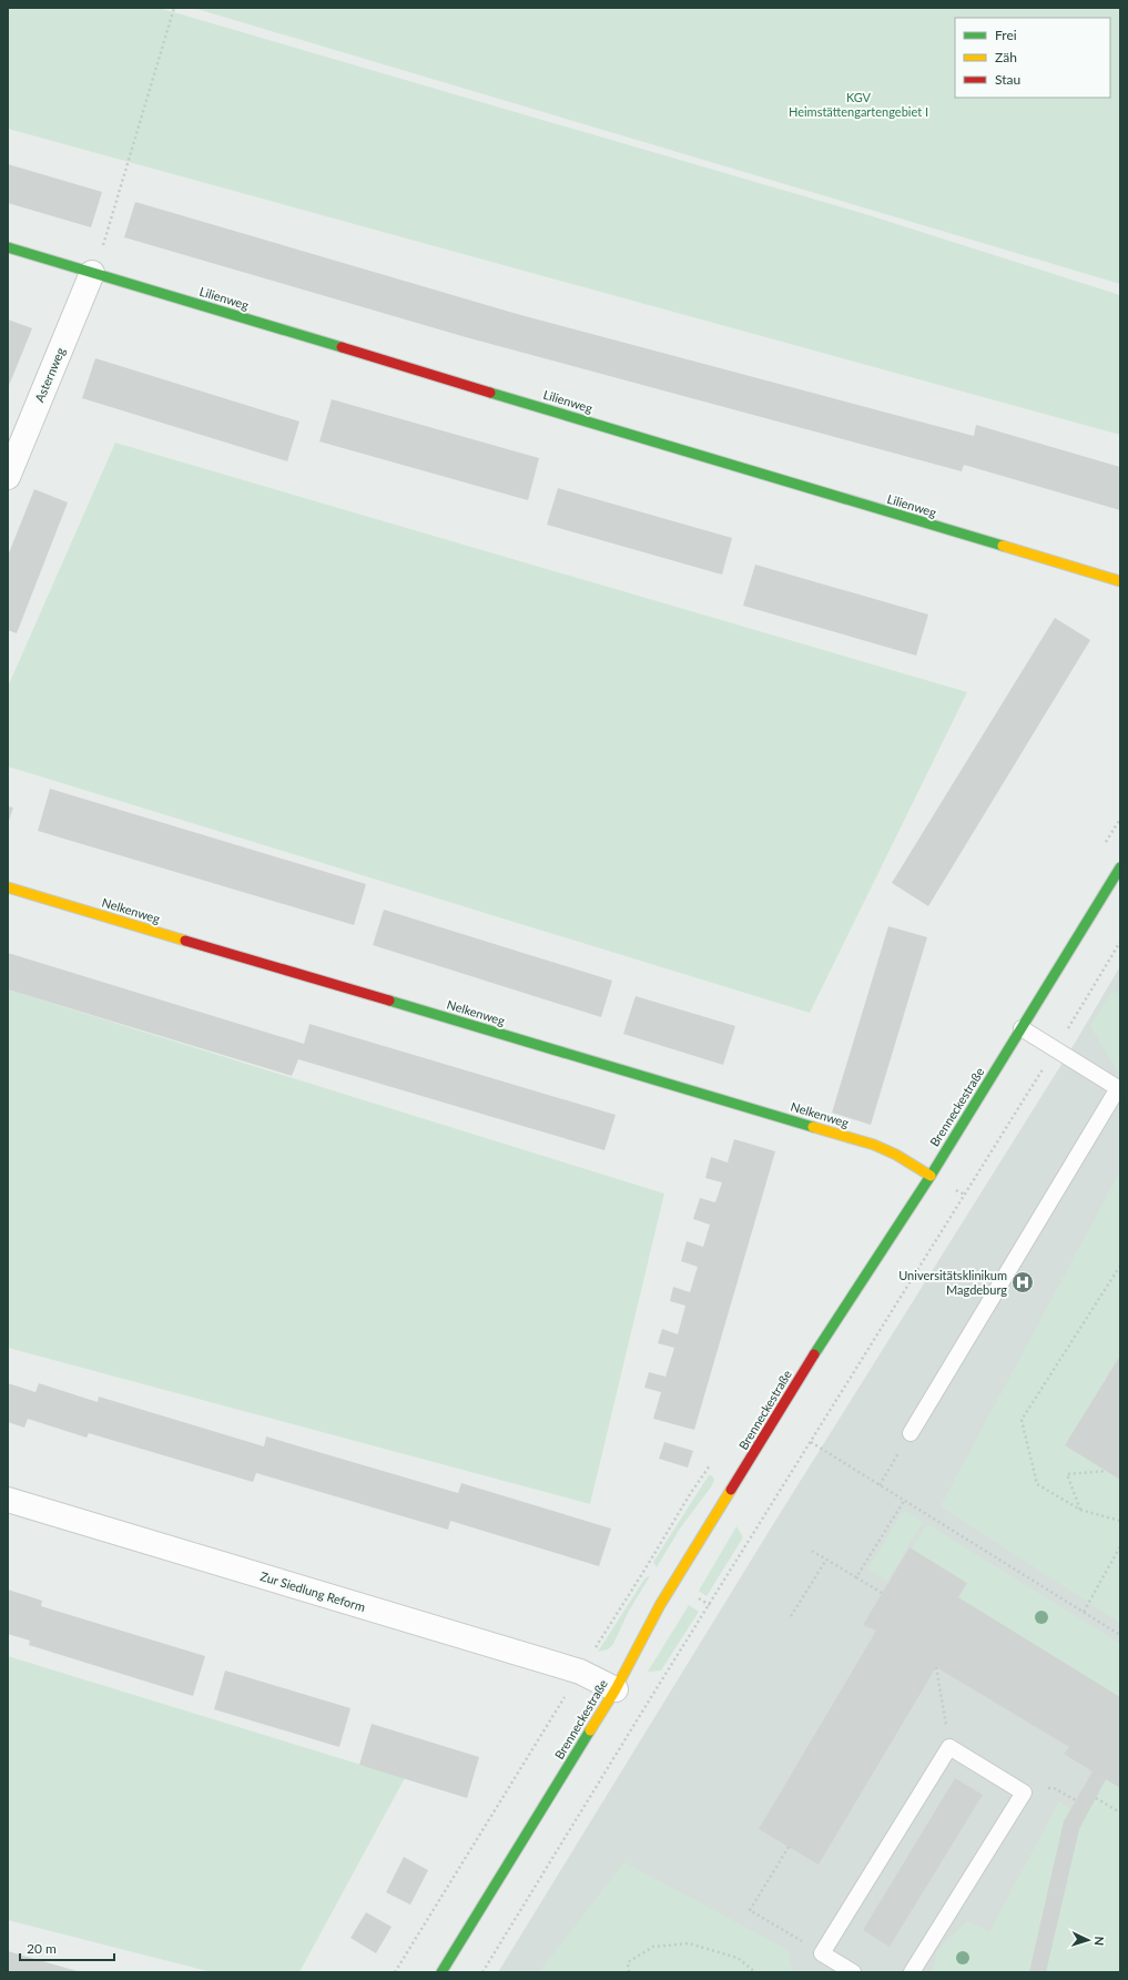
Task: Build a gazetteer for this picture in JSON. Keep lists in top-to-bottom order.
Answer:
{
  "streets": {
    "street": [
      "Lilienweg",
      "Asternweg",
      "Nelkenweg",
      "Brenneckestraße",
      "Zur Siedlung Reform"
    ]
  },
  "crossings": [
    ["Lilienweg", "Asternweg"],
    ["Nelkenweg", "Brenneckestraße"],
    ["Brenneckestraße", "Zur Siedlung Reform"]
  ],
  "parks": ["KGV Heimstättengartengebiet I"],
  "places": {
    "hospital": ["Universitätsklinikum Magdeburg"]
  },
  "legend": ["Frei", "Zäh", "Stau"],
  "scale_bar": "20 m",
  "north": "right"
}
